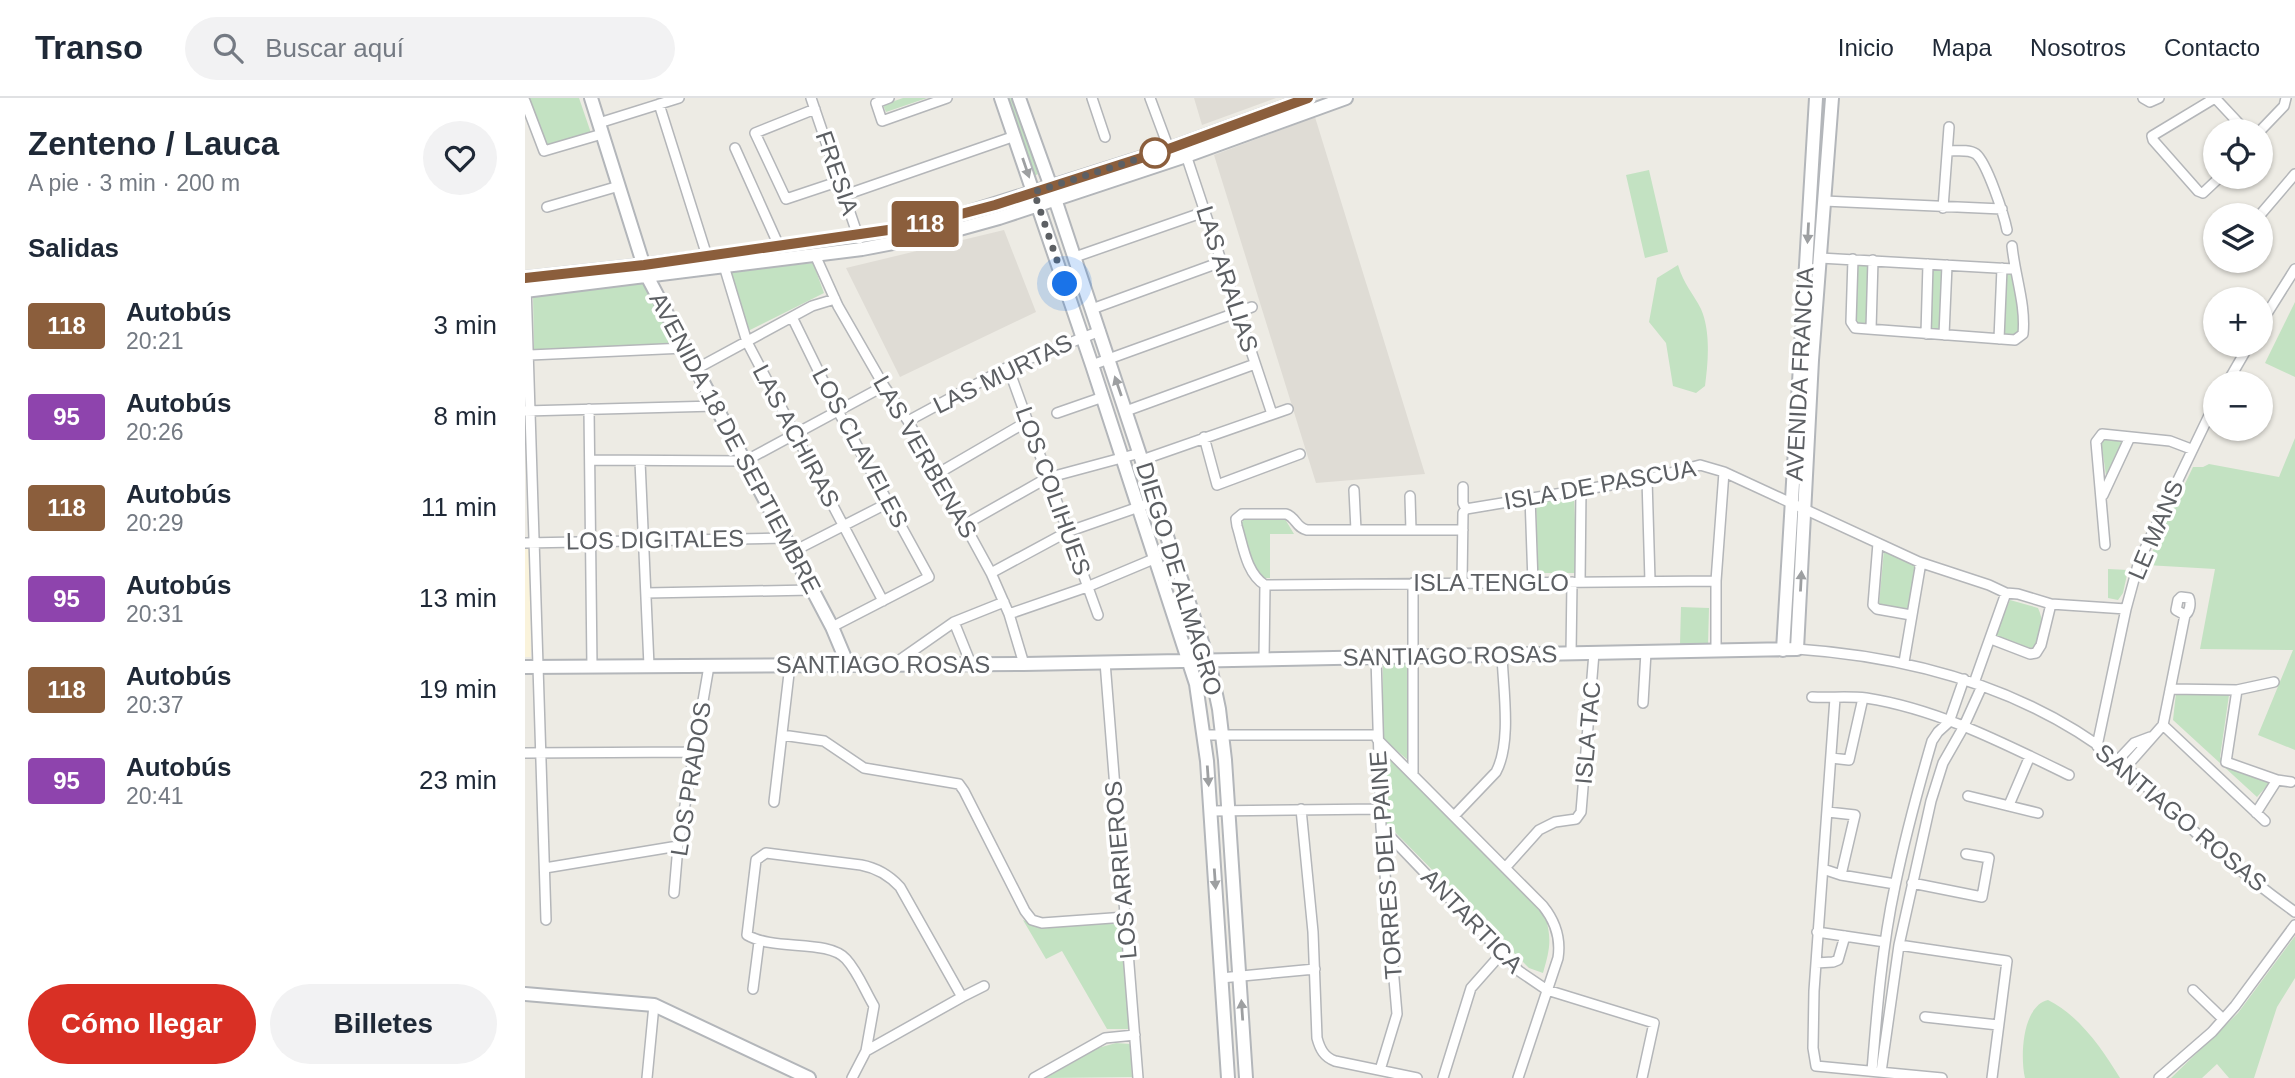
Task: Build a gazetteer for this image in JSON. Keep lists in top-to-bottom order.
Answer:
{
  "streets": {
    "main road": [
      "AVENIDA FRANCIA",
      "AVENIDA 18 DE SEPTIEMBRE",
      "DIEGO DE ALMAGRO",
      "SANTIAGO ROSAS"
    ],
    "street": [
      "FRESIA",
      "LAS ARALIAS",
      "LAS MURTAS",
      "LAS ACHIRAS",
      "LOS CLAVELES",
      "LAS VERBENAS",
      "ISLA DE PASCUA",
      "LOS COLIHUES",
      "LE MANS",
      "LOS DIGITALES",
      "ISLA TENGLO",
      "ISLA TAC",
      "LOS PRADOS",
      "TORRES DEL PAINE",
      "LOS ARRIEROS",
      "ANTARTICA"
    ]
  },
  "crossings": [
    ["LAS MURTAS", "LAS VERBENAS"],
    ["LAS MURTAS", "LOS COLIHUES"],
    ["LAS MURTAS", "DIEGO DE ALMAGRO"],
    ["AVENIDA FRANCIA", "ISLA DE PASCUA"],
    ["AVENIDA FRANCIA", "SANTIAGO ROSAS"],
    ["LAS ACHIRAS", "LOS CLAVELES"],
    ["AVENIDA 18 DE SEPTIEMBRE", "LOS DIGITALES"],
    ["AVENIDA 18 DE SEPTIEMBRE", "SANTIAGO ROSAS"],
    ["LAS VERBENAS", "SANTIAGO ROSAS"],
    ["ISLA DE PASCUA", "LE MANS"],
    ["LE MANS", "SANTIAGO ROSAS"],
    ["DIEGO DE ALMAGRO", "SANTIAGO ROSAS"],
    ["SANTIAGO ROSAS", "ISLA TAC"],
    ["SANTIAGO ROSAS", "LOS PRADOS"],
    ["SANTIAGO ROSAS", "TORRES DEL PAINE"],
    ["SANTIAGO ROSAS", "LOS ARRIEROS"],
    ["TORRES DEL PAINE", "ANTARTICA"]
  ],
  "lines": ["bus line 118"],
  "page": {
    "header": "Transo",
    "search": "Buscar aquí",
    "nav": [
      "Inicio",
      "Mapa",
      "Nosotros",
      "Contacto"
    ],
    "heading": [
      ["Zenteno / Lauca", "A pie · 3 min · 200 m"],
      "Salidas"
    ],
    "on_map": "118",
    "map_buttons": ["+", "−"],
    "list": [
      {
        "mark": "118",
        "name": "Autobús",
        "note": "20:21",
        "value": "3 min"
      },
      {
        "mark": "95",
        "name": "Autobús",
        "note": "20:26",
        "value": "8 min"
      },
      {
        "mark": "118",
        "name": "Autobús",
        "note": "20:29",
        "value": "11 min"
      },
      {
        "mark": "95",
        "name": "Autobús",
        "note": "20:31",
        "value": "13 min"
      },
      {
        "mark": "118",
        "name": "Autobús",
        "note": "20:37",
        "value": "19 min"
      },
      {
        "mark": "95",
        "name": "Autobús",
        "note": "20:41",
        "value": "23 min"
      }
    ],
    "buttons": ["Cómo llegar", "Billetes"]
  }
}
